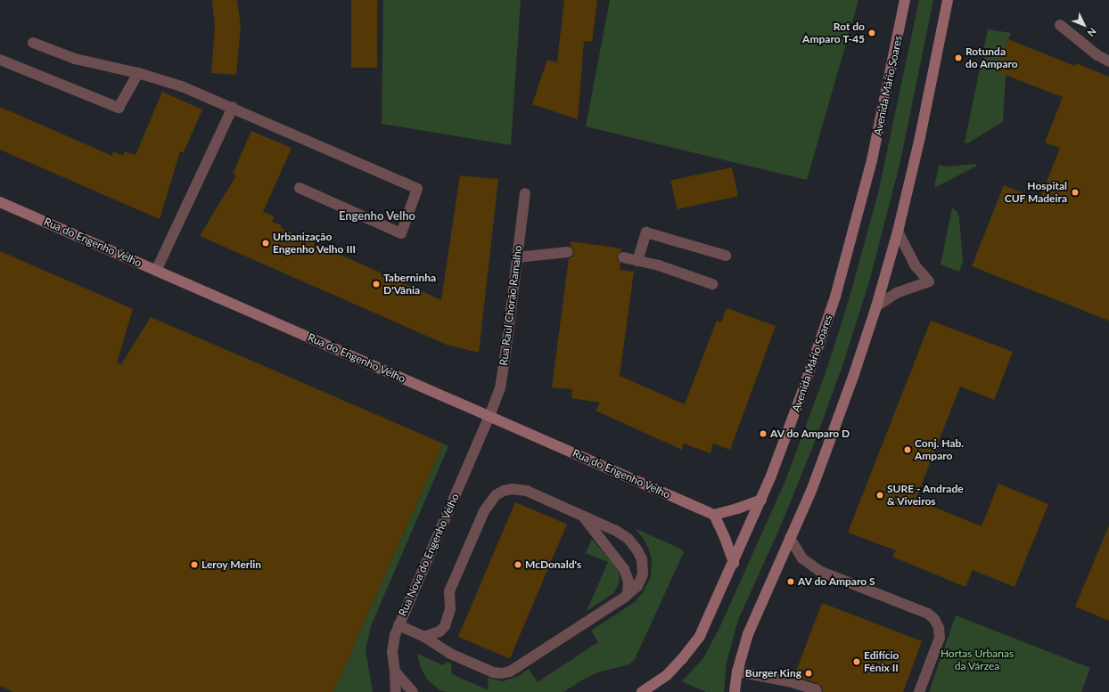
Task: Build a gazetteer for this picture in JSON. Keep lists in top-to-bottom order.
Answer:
{
  "streets": {
    "main road": ["Avenida Mário Soares", "Rua do Engenho Velho"],
    "street": ["Rua Raúl Chorão Ramalho", "Rua Nova do Engenho Velho"]
  },
  "crossings": [
    ["Rua do Engenho Velho", "Rua Raúl Chorão Ramalho"],
    ["Rua do Engenho Velho", "Rua Nova do Engenho Velho"],
    ["Rua Raúl Chorão Ramalho", "Rua Nova do Engenho Velho"]
  ],
  "districts": ["Engenho Velho"],
  "parks": ["Hortas Urbanas da Várzea"],
  "places": [
    "Rot do Amparo T-45",
    "Rotunda do Amparo",
    "Hospital CUF Madeira",
    "Urbanização Engenho Velho III",
    "Taberninha D'Vânia",
    "AV do Amparo D",
    "Conj. Hab. Amparo",
    "SURE - Andrade & Viveiros",
    "Leroy Merlin",
    "McDonald's",
    "AV do Amparo S",
    "Edifício Fénix II",
    "Burger King"
  ],
  "north": "bottom right"
}
